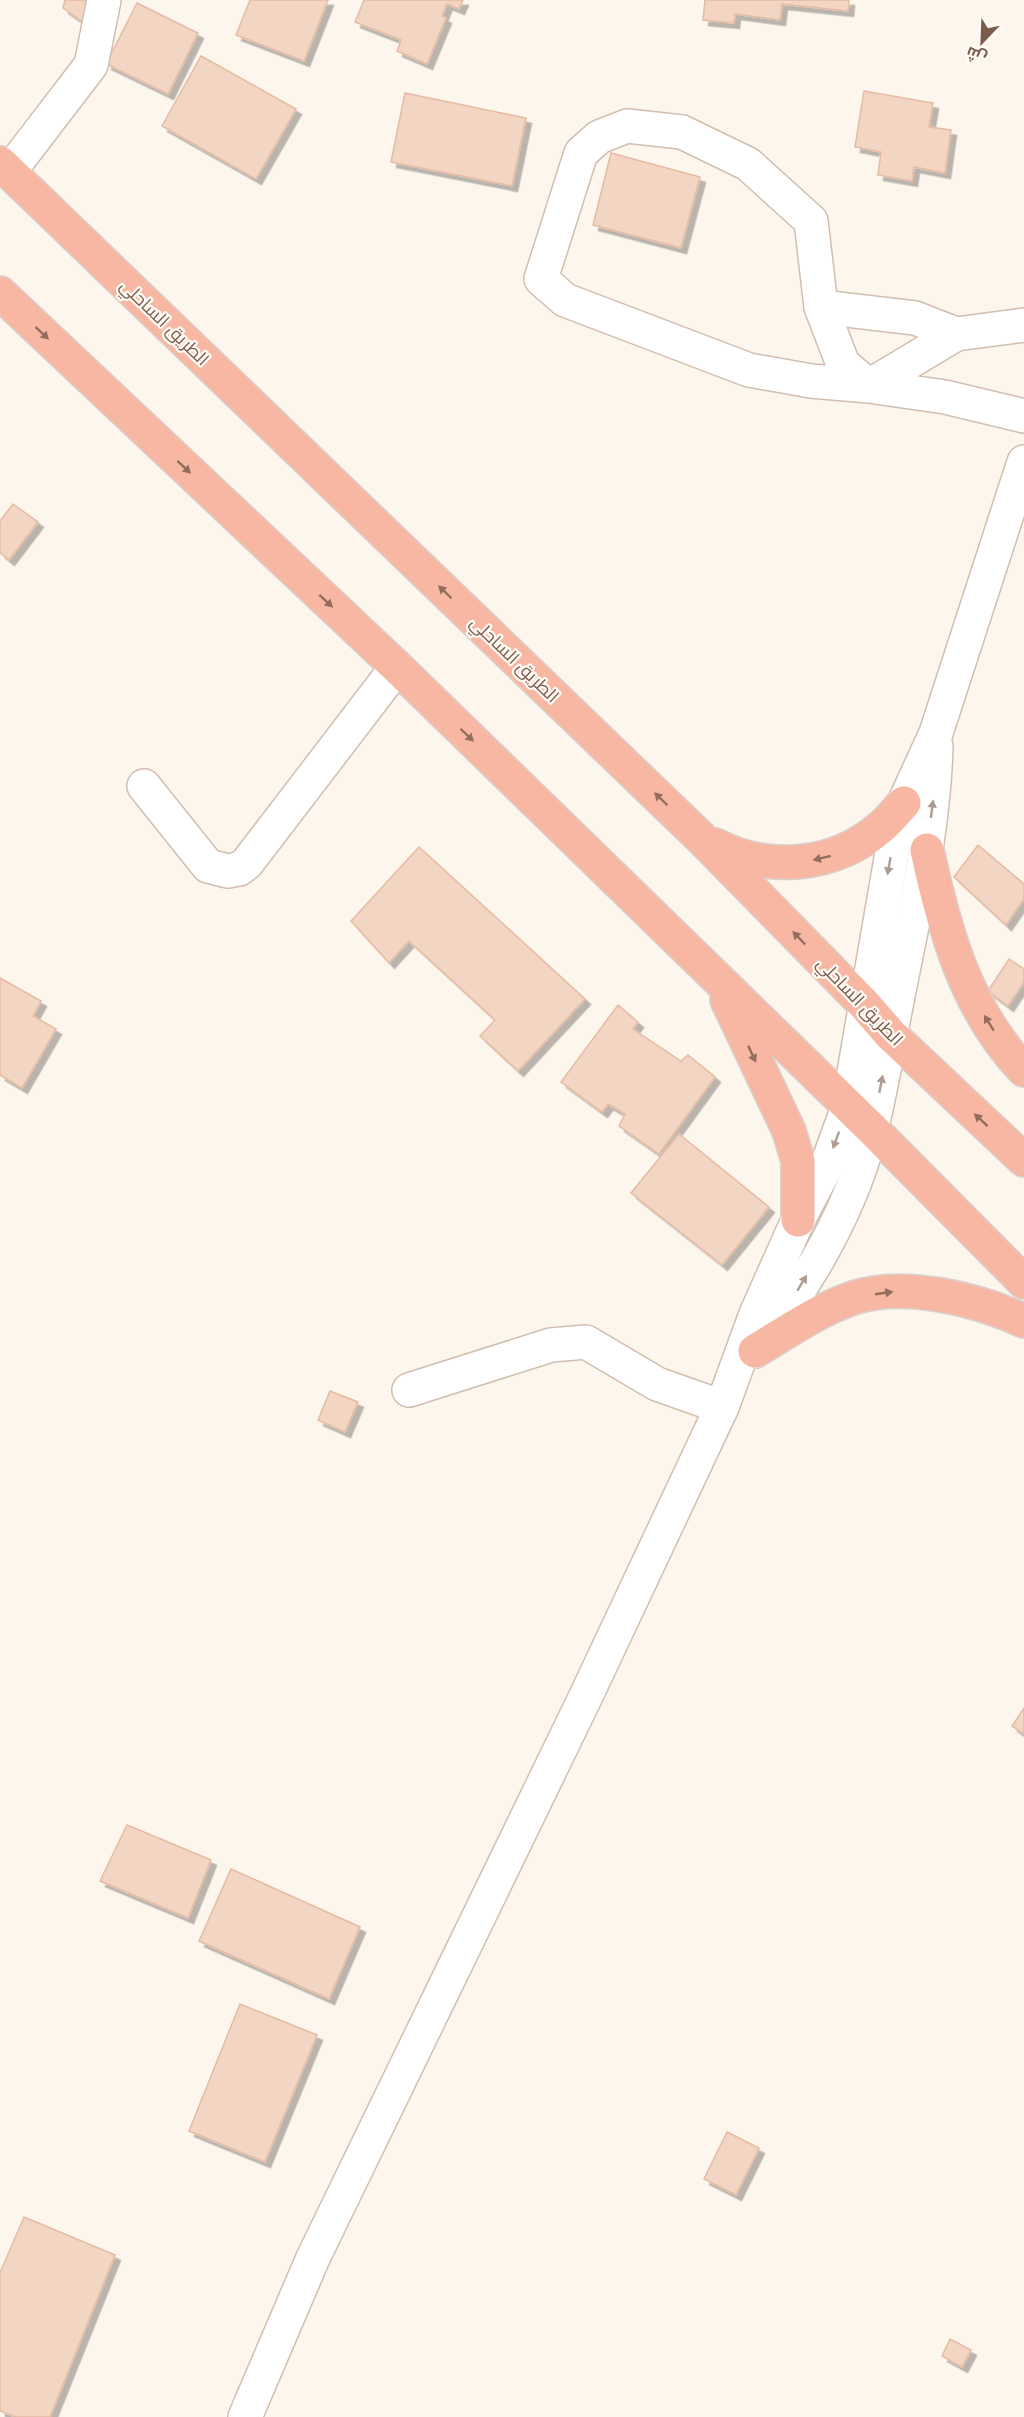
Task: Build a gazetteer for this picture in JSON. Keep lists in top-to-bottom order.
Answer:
{
  "streets": {
    "highway": ["الطريق الساحلي"]
  },
  "north": "bottom left"
}
